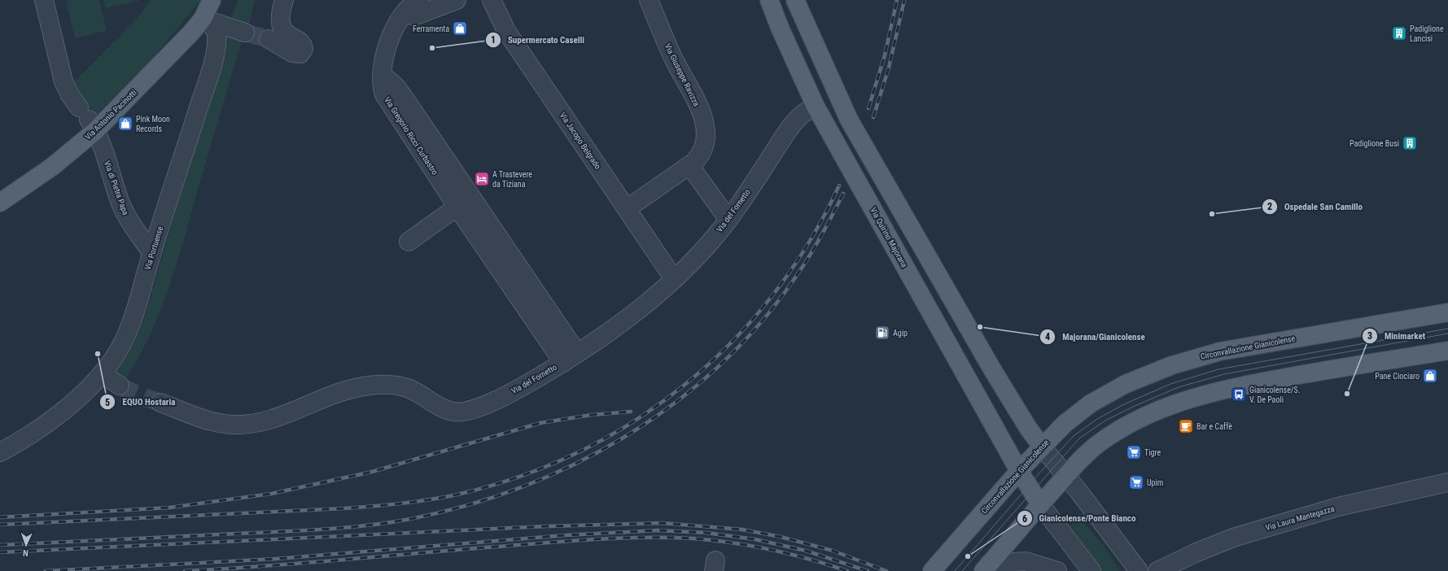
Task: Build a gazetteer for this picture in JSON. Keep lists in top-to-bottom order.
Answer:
{
  "streets": {
    "main road": ["Via Antonio Pacinotti", "Via Quirino Majorana", "Circonvallazione Gianicolense"],
    "street": [
      "Via Giuseppe Ravizza",
      "Via Gregorio Ricci Curbastro",
      "Via Jacopo Belgrado",
      "Via di Pietra Papa",
      "Via del Fornetto",
      "Via Portuense",
      "Via Laura Mantegazza"
    ]
  },
  "crossings": [
    ["Via Giuseppe Ravizza", "Via Jacopo Belgrado"],
    ["Via Antonio Pacinotti", "Via di Pietra Papa"],
    ["Via Antonio Pacinotti", "Via Portuense"],
    ["Via Gregorio Ricci Curbastro", "Via del Fornetto"],
    ["Via Jacopo Belgrado", "Via del Fornetto"],
    ["Via di Pietra Papa", "Via Portuense"],
    ["Via del Fornetto", "Via Quirino Majorana"],
    ["Via Quirino Majorana", "Circonvallazione Gianicolense"]
  ],
  "places": {
    "shop": ["Ferramenta", "Pink Moon Records", "Pane Ciociaro"],
    "building": ["Padiglione Lancisi", "Padiglione Busi"],
    "other": [
      "Supermercato Caselli",
      "Ospedale San Camillo",
      "Majorana/Gianicolense",
      "EQUO Hostaria",
      "Minimarket",
      "Gianicolense/Ponte Bianco"
    ],
    "hotel": ["A Trastevere da Tiziana"],
    "fuel station": ["Agip"],
    "bus stop": ["Gianicolense/S. V. De Paoli"],
    "cafe": ["Bar e Caffè"],
    "supermarket": ["Tigre", "Upim"]
  },
  "north": "bottom"
}
